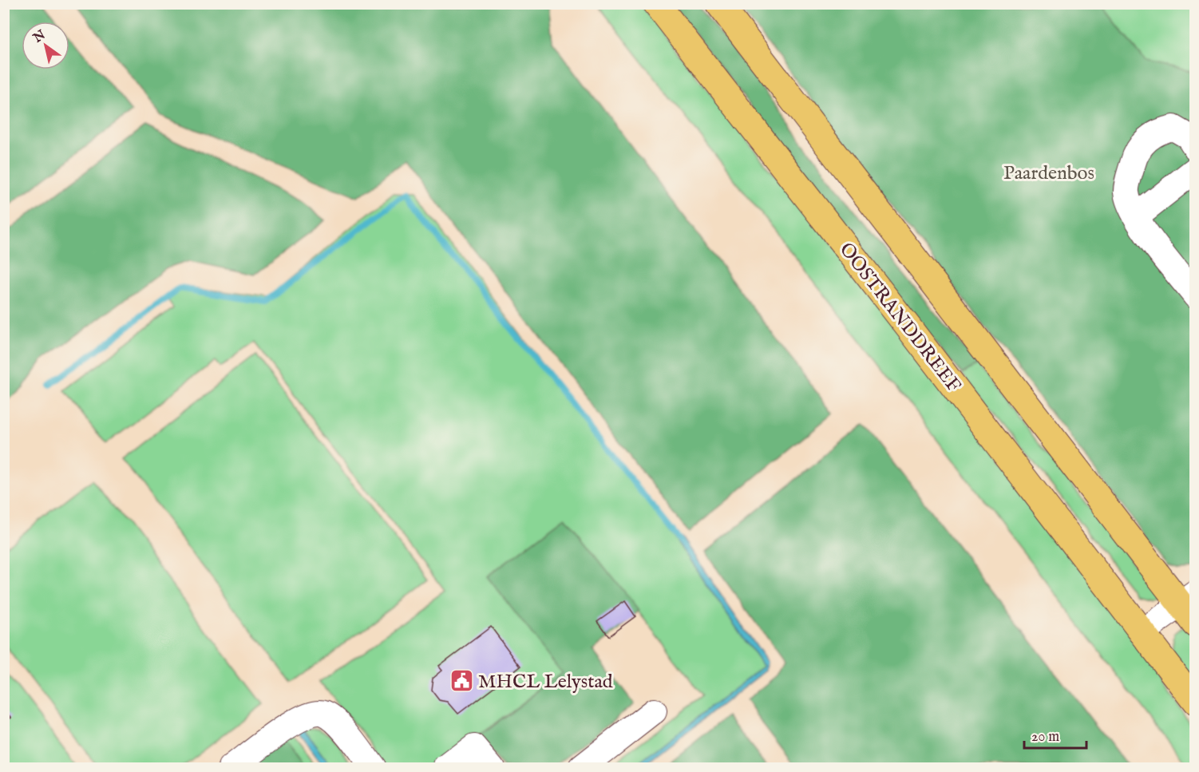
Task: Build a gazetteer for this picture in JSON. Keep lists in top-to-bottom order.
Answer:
{
  "streets": {
    "main road": ["OOSTRANDDREEF"]
  },
  "parks": ["Paardenbos"],
  "places": {
    "public building": ["MHCL Lelystad"]
  },
  "scale_bar": "20 m",
  "north": "top left"
}
